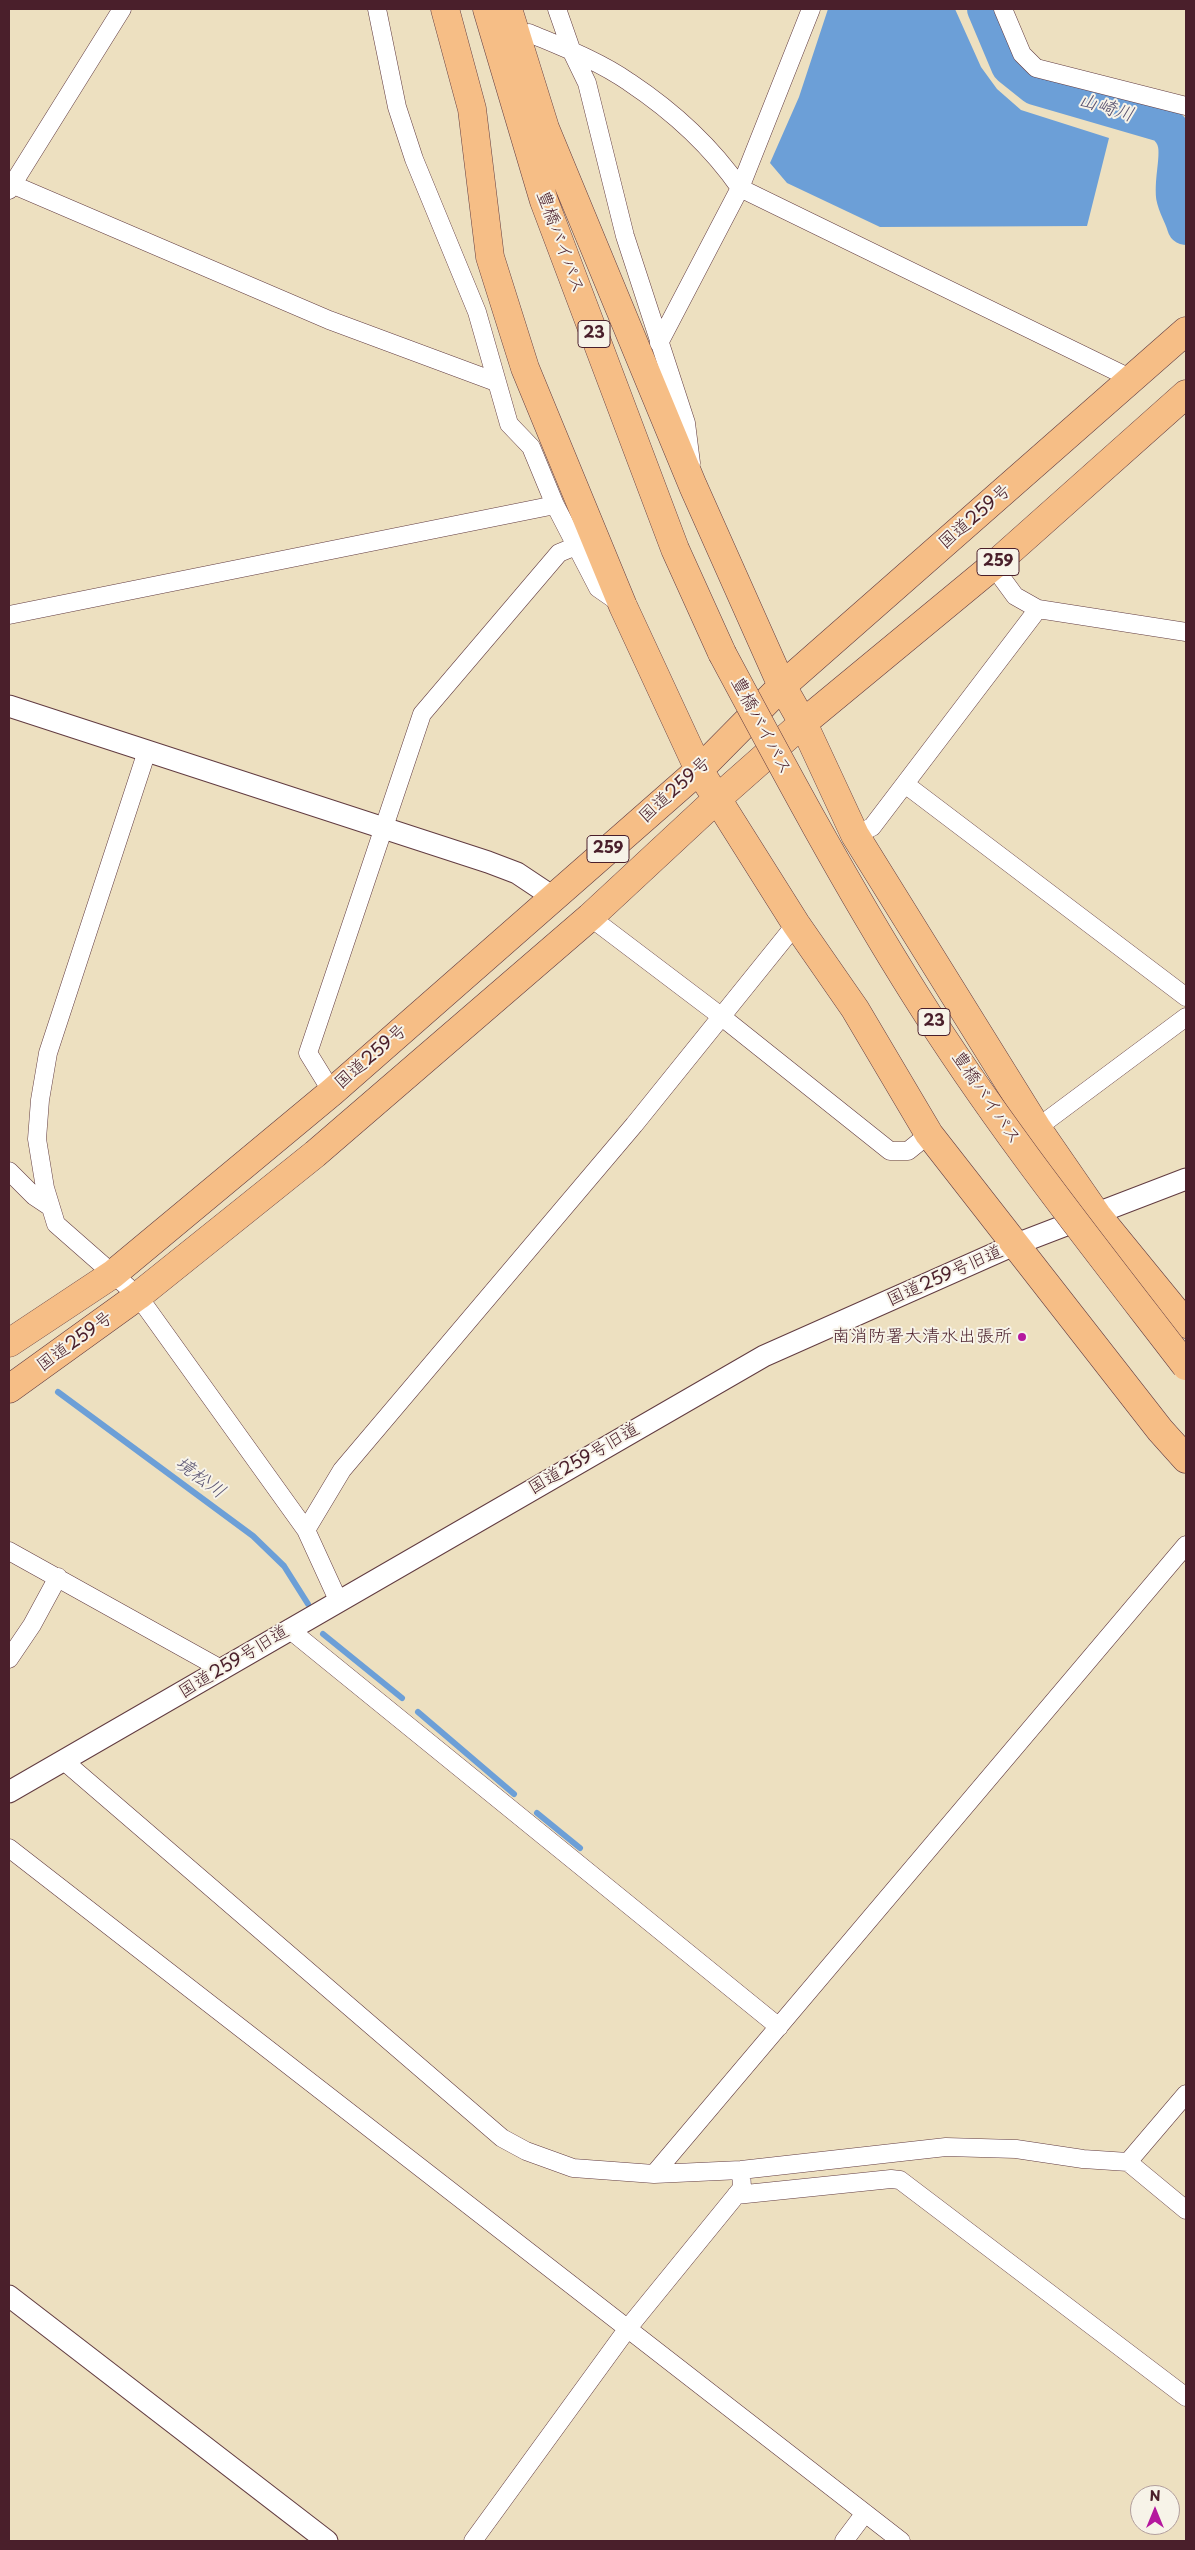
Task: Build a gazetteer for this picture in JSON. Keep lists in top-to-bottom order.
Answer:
{
  "streets": {
    "highway": [
      "豊橋バイパス",
      "23",
      "国道259号",
      "259"
    ],
    "street": ["国道259号旧道"]
  },
  "crossings": [
    ["23", "国道259号"],
    ["23", "国道259号旧道"]
  ],
  "water": ["山崎川", "境松川"],
  "places": ["南消防署大清水出張所"],
  "north": "top"
}
